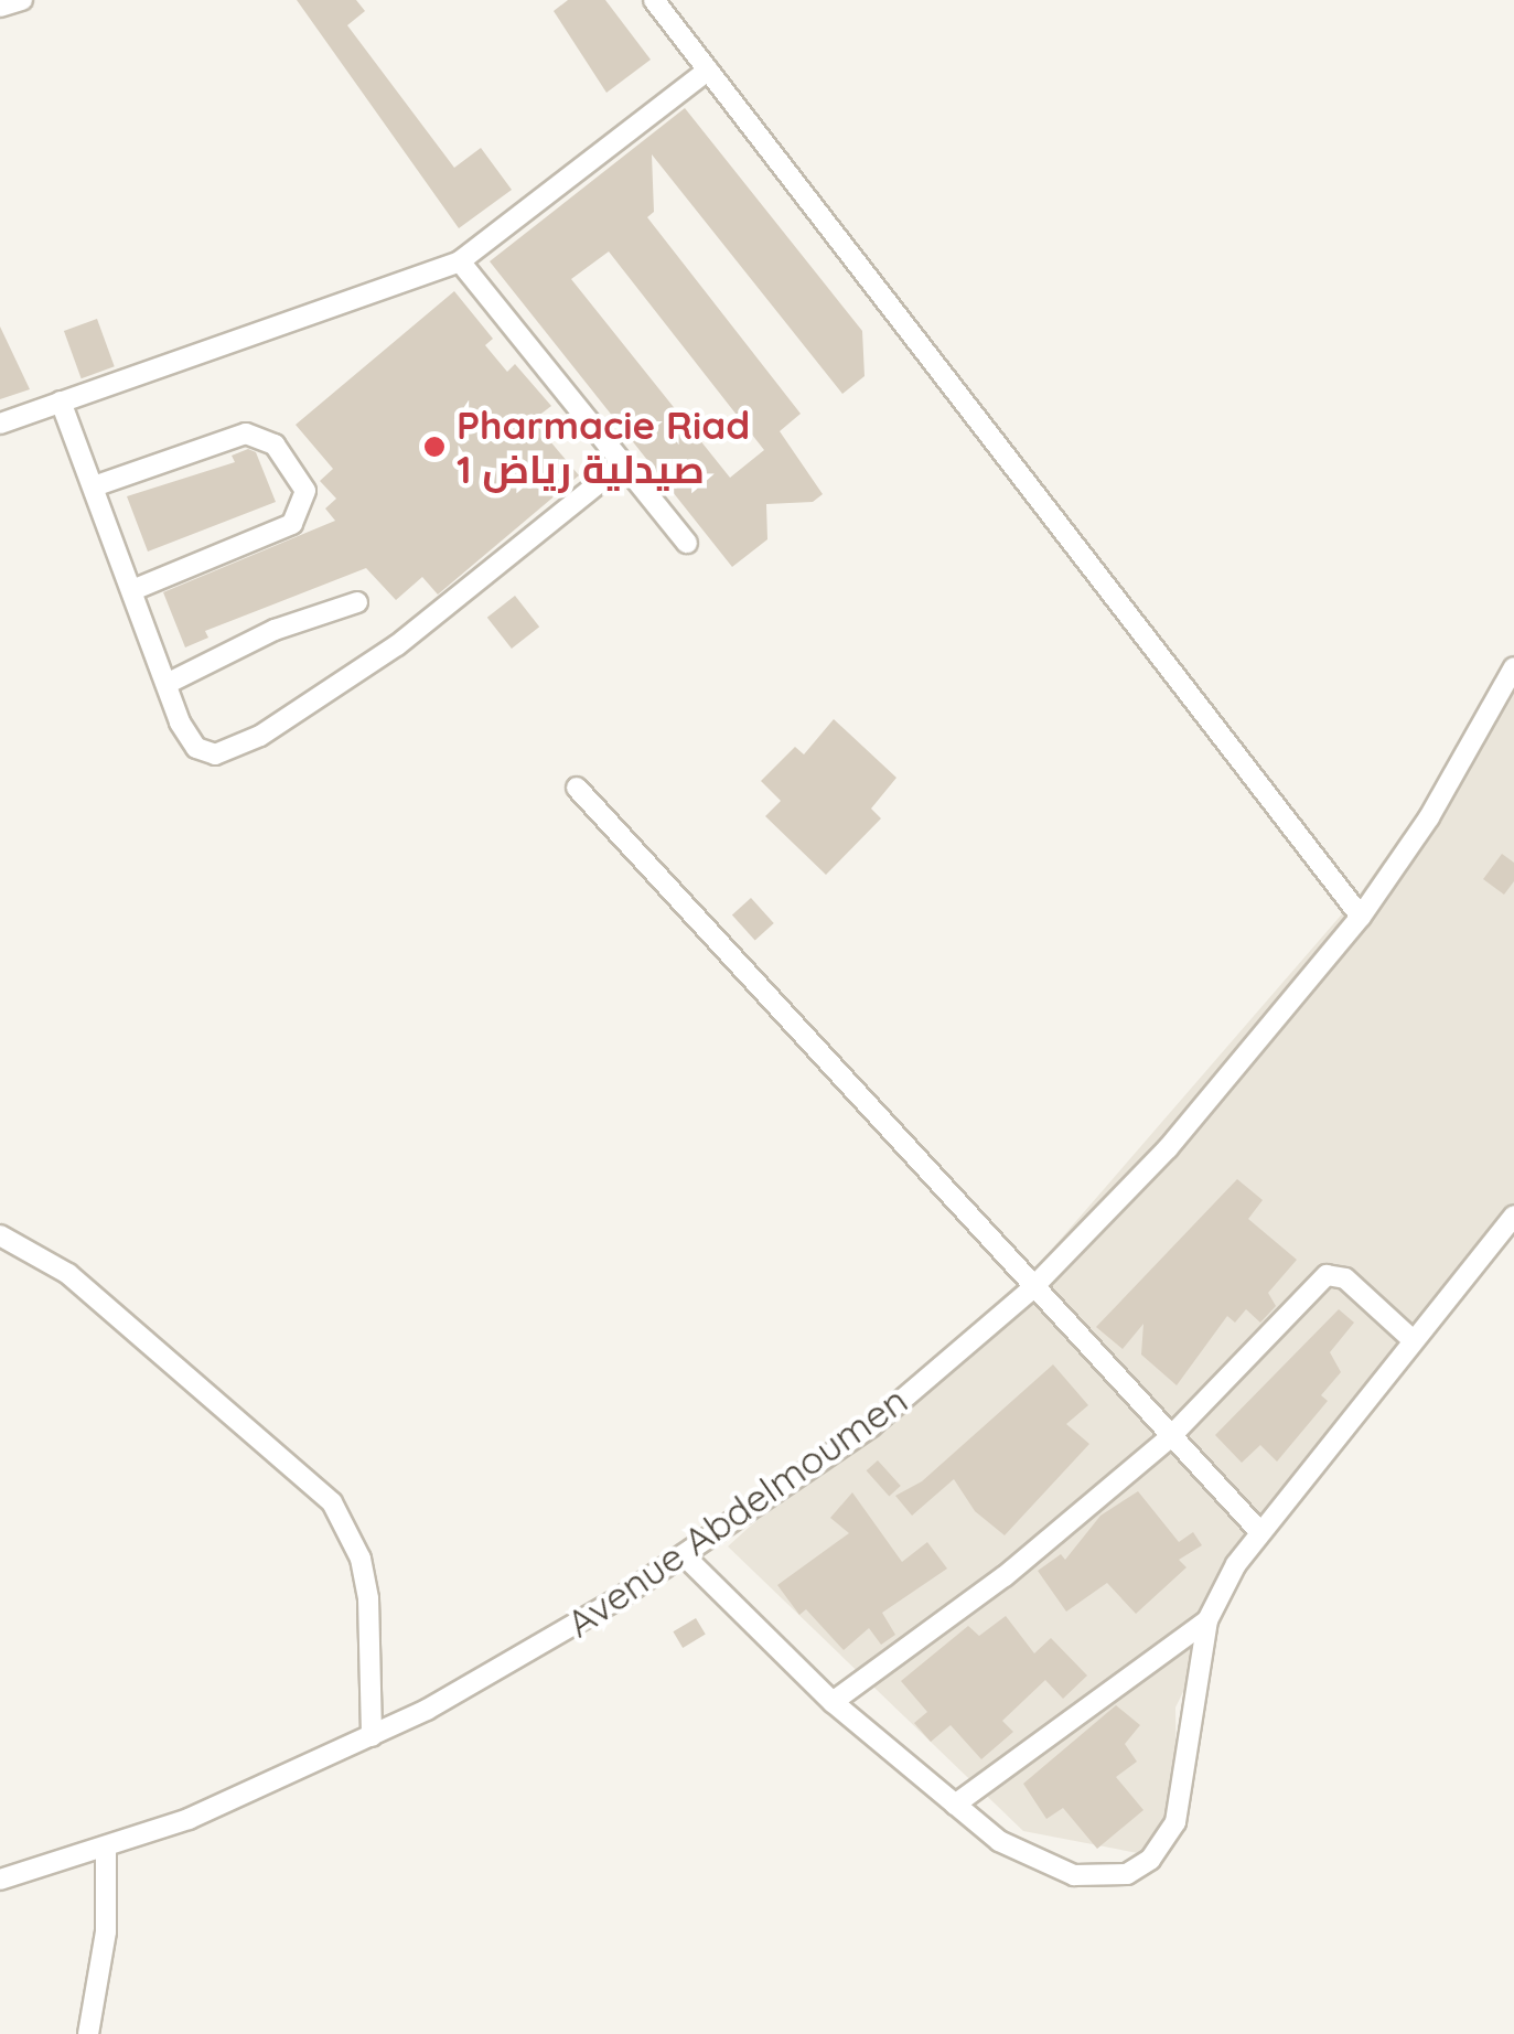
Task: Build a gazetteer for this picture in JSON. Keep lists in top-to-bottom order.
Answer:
{
  "streets": {
    "street": ["Avenue Abdelmoumen"]
  },
  "places": ["Pharmacie Riad 1 صيدلية رياض"]
}
